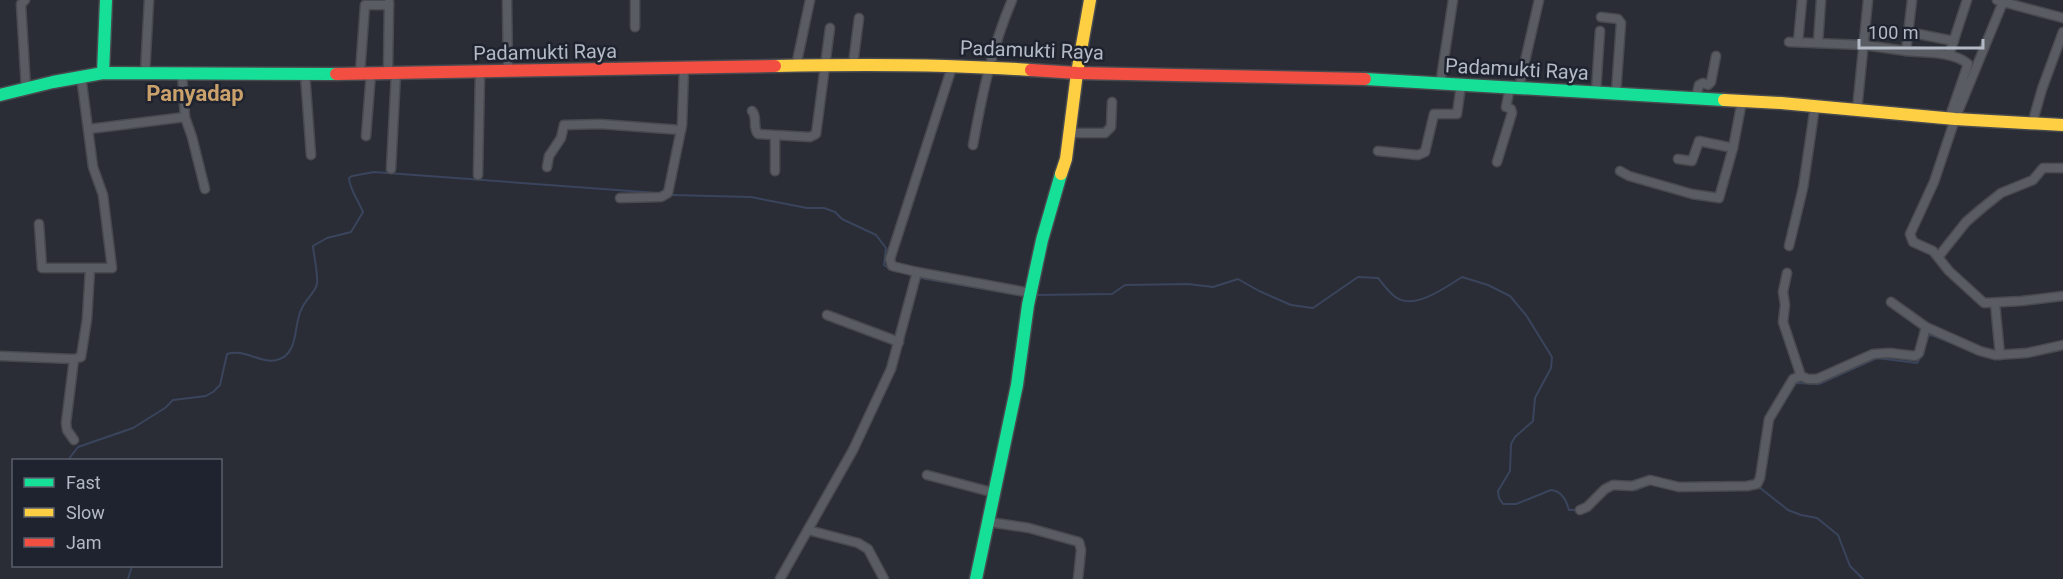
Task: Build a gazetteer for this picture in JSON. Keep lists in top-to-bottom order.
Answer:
{
  "streets": {
    "street": ["Padamukti Raya"]
  },
  "districts": ["Panyadap"],
  "legend": ["Fast", "Slow", "Jam"],
  "scale_bar": "100 m"
}
